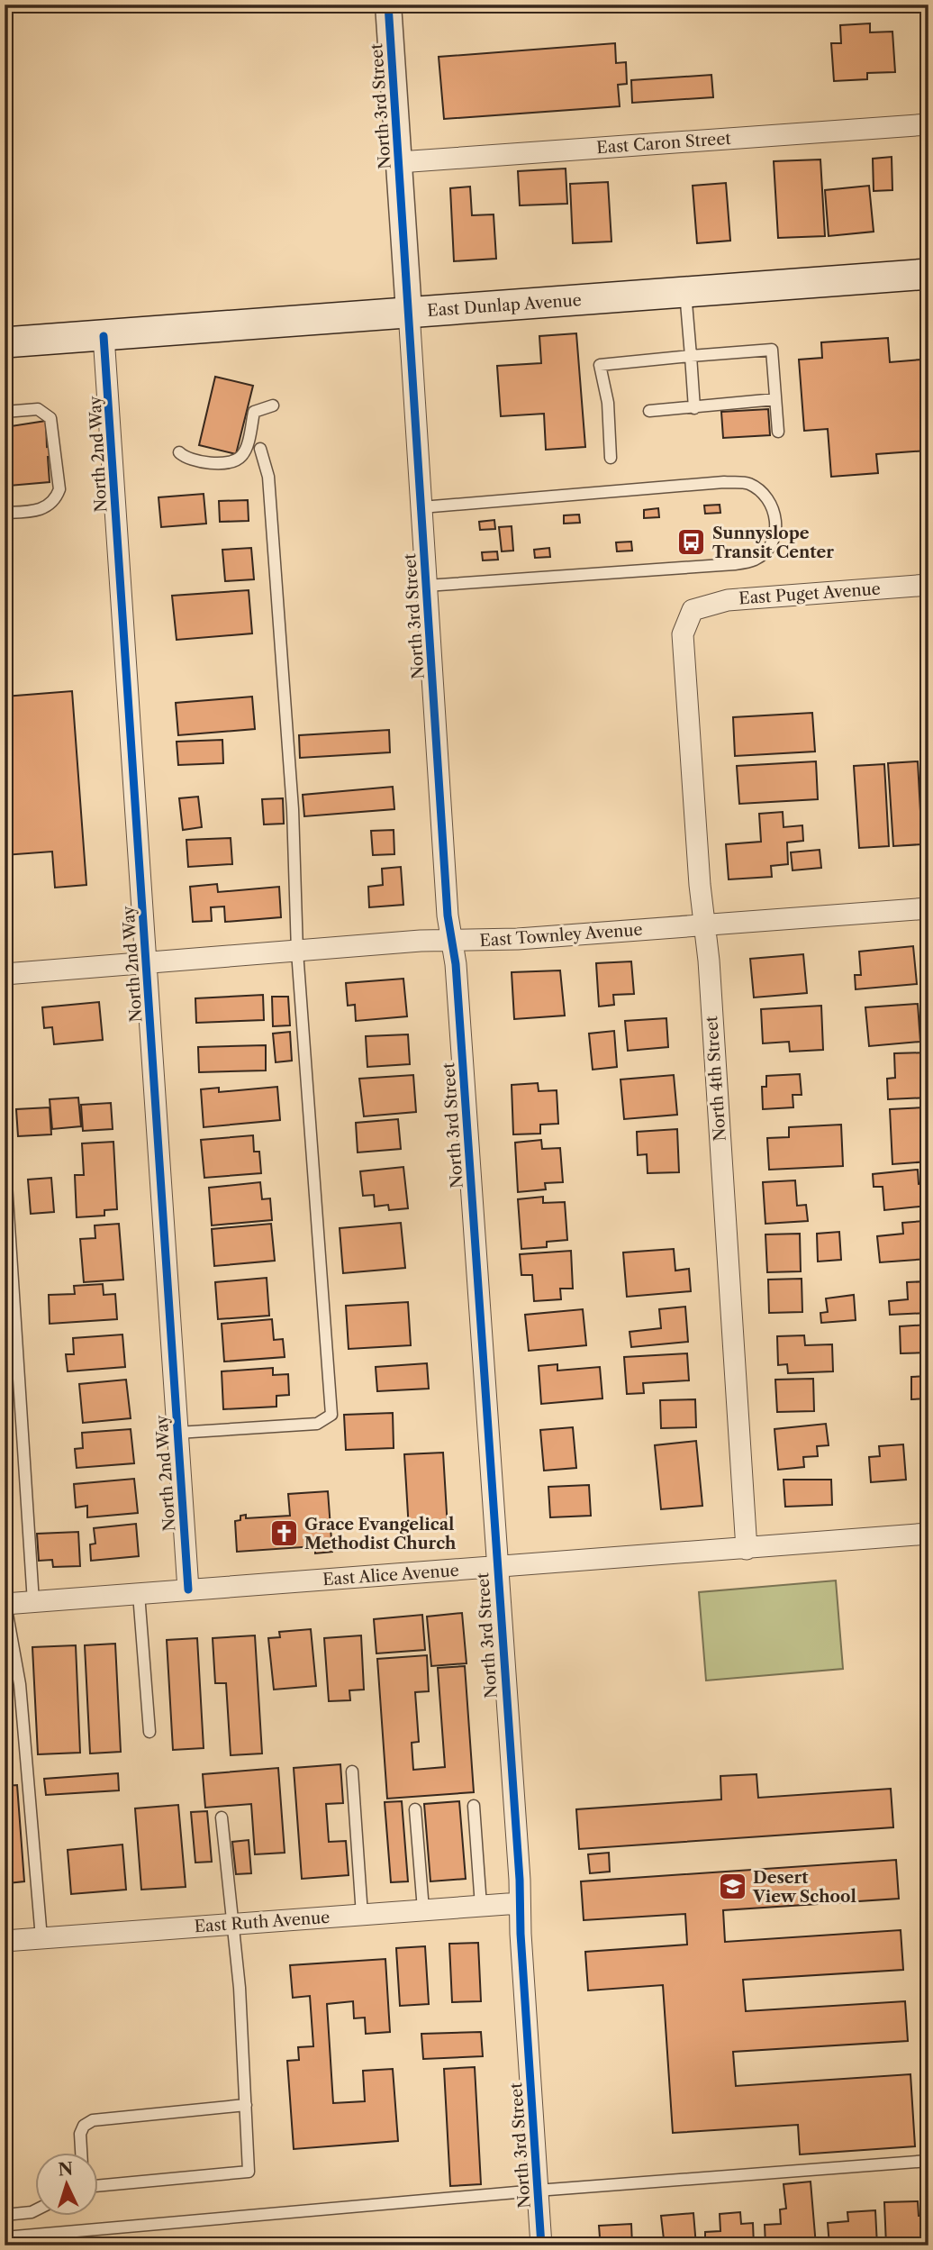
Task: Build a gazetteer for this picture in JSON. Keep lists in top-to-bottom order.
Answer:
{
  "streets": {
    "main road": ["East Dunlap Avenue"],
    "street": [
      "North 3rd Street",
      "East Caron Street",
      "North 2nd Way",
      "East Puget Avenue",
      "East Townley Avenue",
      "North 4th Street",
      "East Alice Avenue",
      "East Ruth Avenue"
    ]
  },
  "crossings": [
    ["North 3rd Street", "East Caron Street"],
    ["North 3rd Street", "East Dunlap Avenue"],
    ["North 3rd Street", "East Townley Avenue"],
    ["North 3rd Street", "East Alice Avenue"],
    ["North 3rd Street", "East Ruth Avenue"],
    ["East Dunlap Avenue", "North 2nd Way"],
    ["North 2nd Way", "East Townley Avenue"],
    ["North 2nd Way", "East Alice Avenue"],
    ["East Puget Avenue", "North 4th Street"],
    ["East Townley Avenue", "North 4th Street"],
    ["North 4th Street", "East Alice Avenue"]
  ],
  "places": {
    "bus stop": ["Sunnyslope Transit Center"],
    "church": ["Grace Evangelical Methodist Church"],
    "school or university": ["Desert View School"]
  },
  "north": "top"
}
